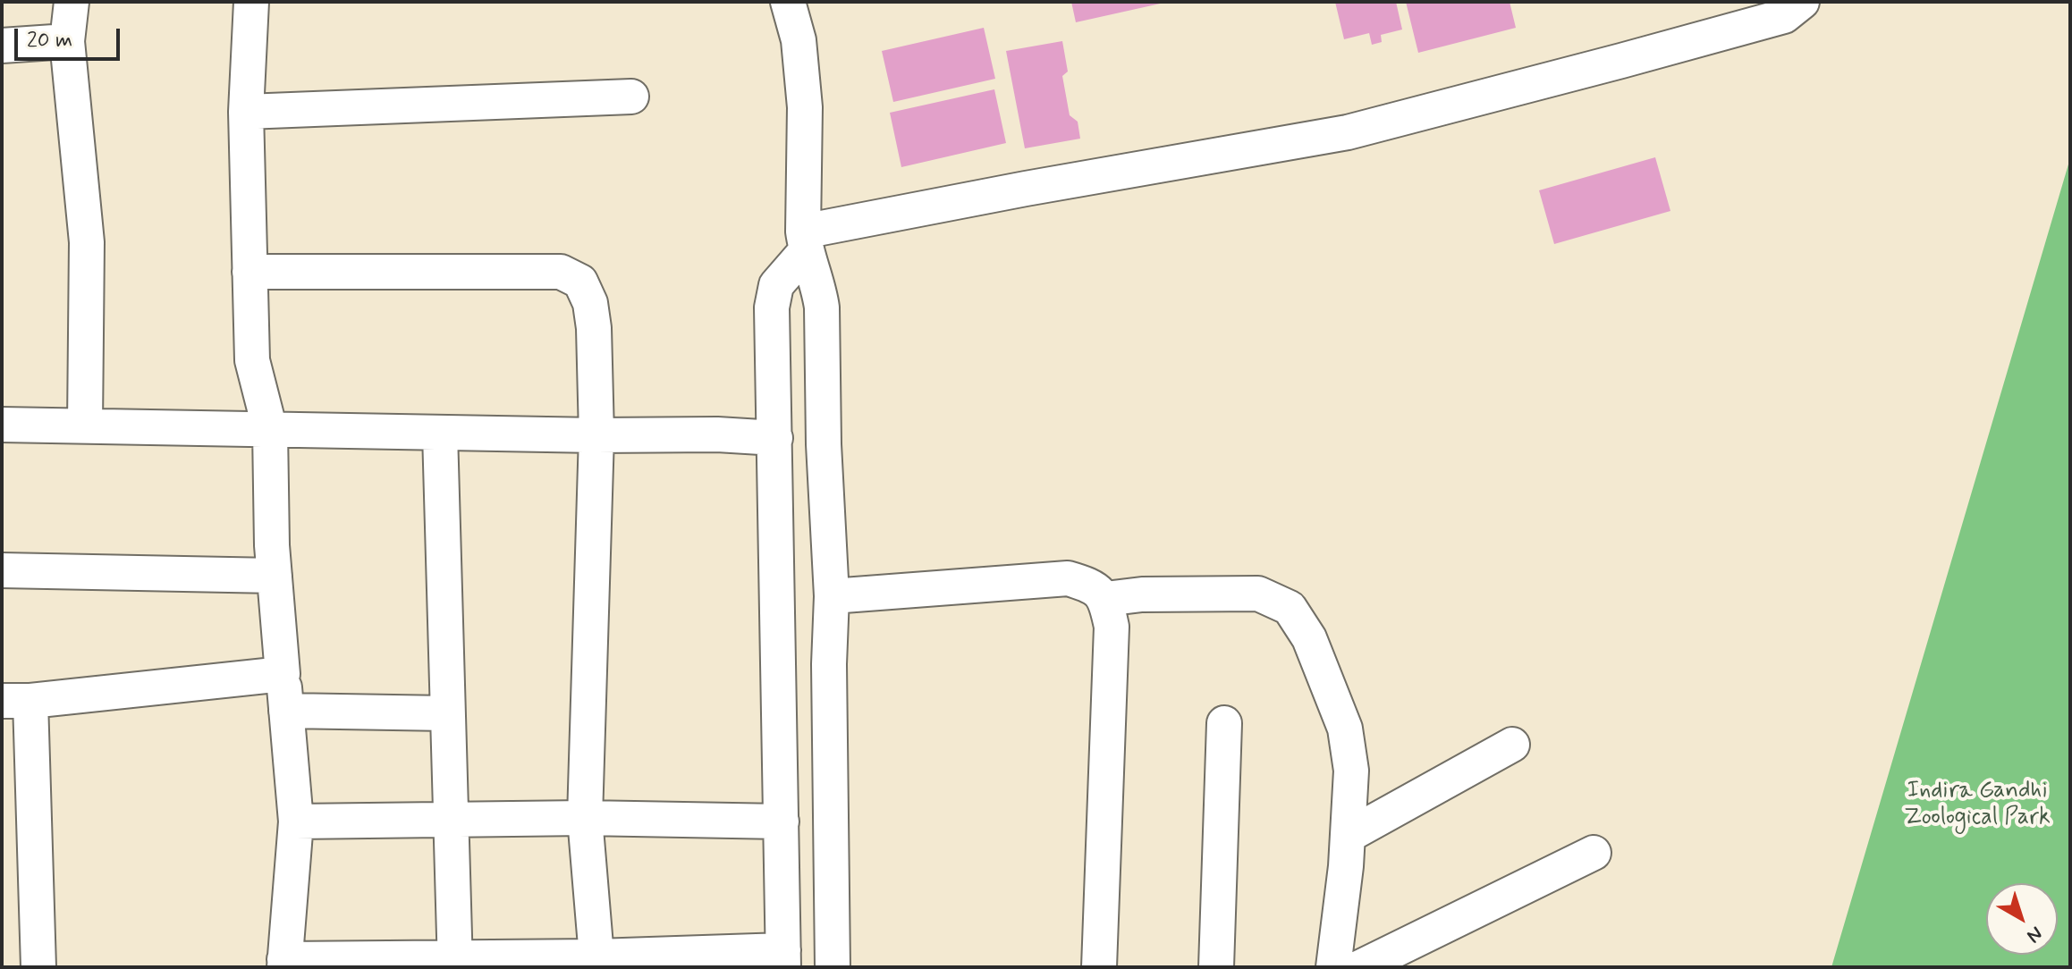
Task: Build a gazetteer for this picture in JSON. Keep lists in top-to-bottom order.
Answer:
{
  "parks": ["Indira Gandhi Zoological Park"],
  "scale_bar": "20 m",
  "north": "bottom right"
}
